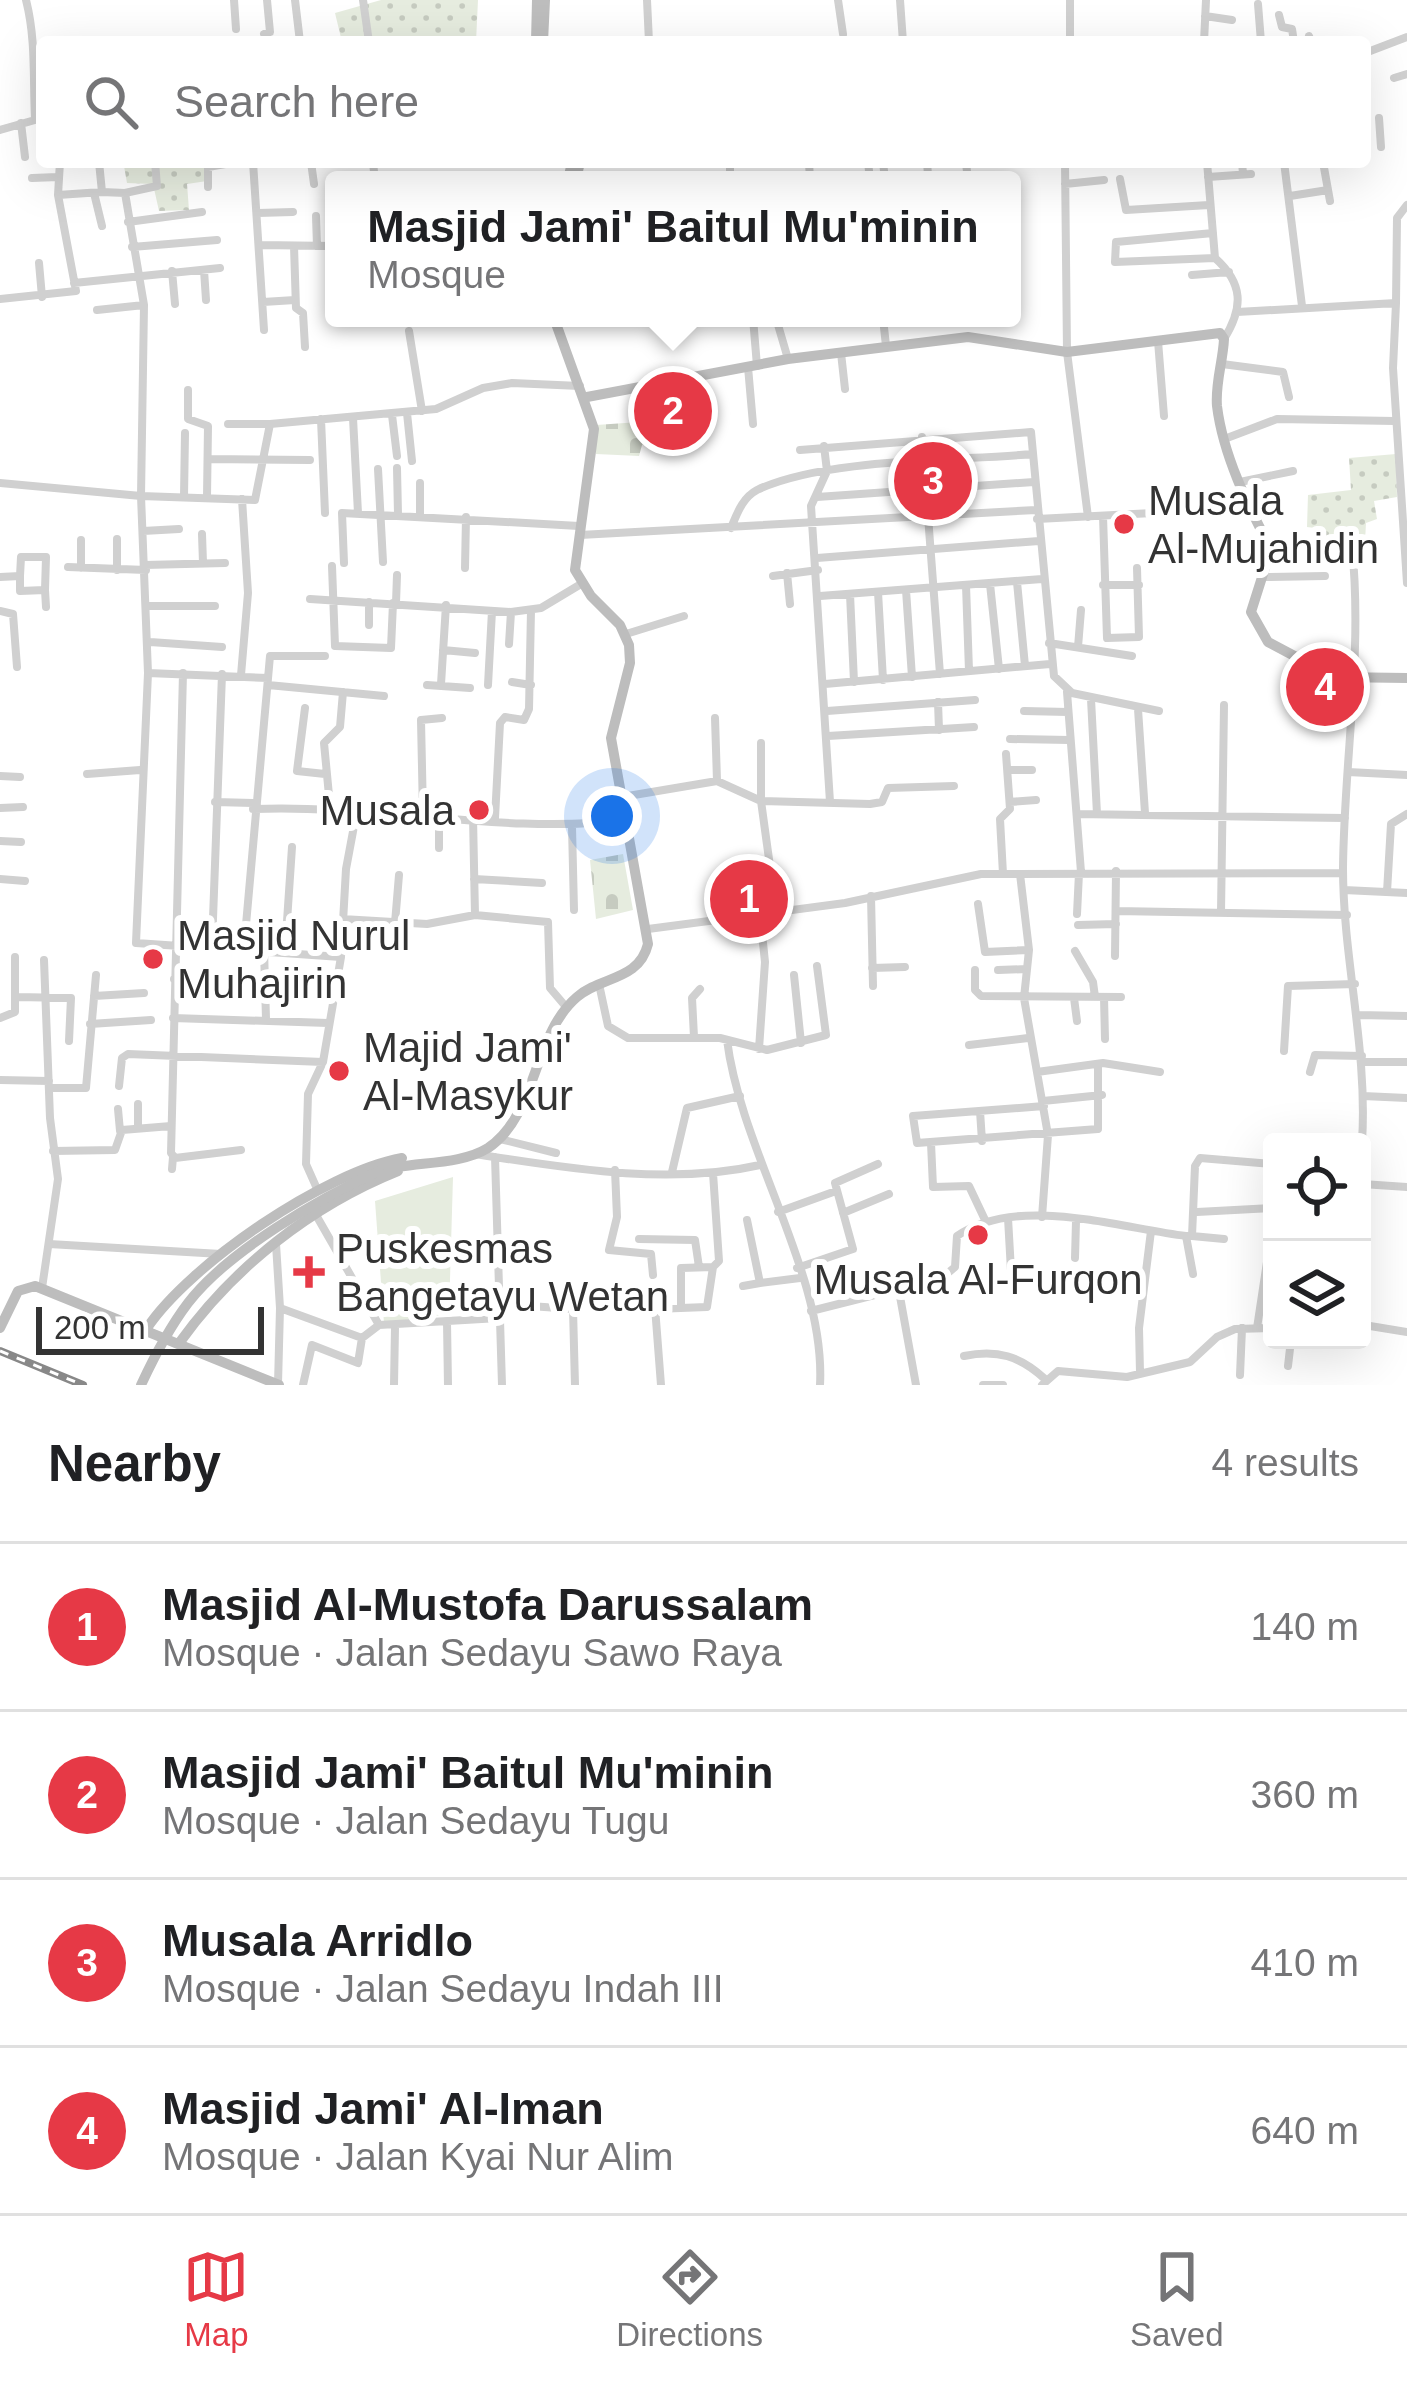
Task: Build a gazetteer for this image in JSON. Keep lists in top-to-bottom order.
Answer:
{
  "places": {
    "other": [
      "Musala Al-Mujahidin",
      "Musala",
      "Masjid Nurul Muhajirin",
      "Majid Jami' Al-Masykur",
      "Musala Al-Furqon"
    ],
    "health": ["Puskesmas Bangetayu Wetan"]
  },
  "scale_bar": "200 m",
  "page": {
    "search": "Search here",
    "popup": ["Masjid Jami' Baitul Mu'minin", "Mosque"],
    "pins": [
      "2",
      "3",
      "4",
      "1"
    ],
    "scale": "200 m",
    "heading": ["Nearby", "4 results"],
    "list": [
      {
        "mark": "1",
        "name": "Masjid Al-Mustofa Darussalam",
        "note": "Mosque · Jalan Sedayu Sawo Raya",
        "value": "140 m"
      },
      {
        "mark": "2",
        "name": "Masjid Jami' Baitul Mu'minin",
        "note": "Mosque · Jalan Sedayu Tugu",
        "value": "360 m"
      },
      {
        "mark": "3",
        "name": "Musala Arridlo",
        "note": "Mosque · Jalan Sedayu Indah III",
        "value": "410 m"
      },
      {
        "mark": "4",
        "name": "Masjid Jami' Al-Iman",
        "note": "Mosque · Jalan Kyai Nur Alim",
        "value": "640 m"
      }
    ],
    "nav": ["Map", "Directions", "Saved"]
  }
}
